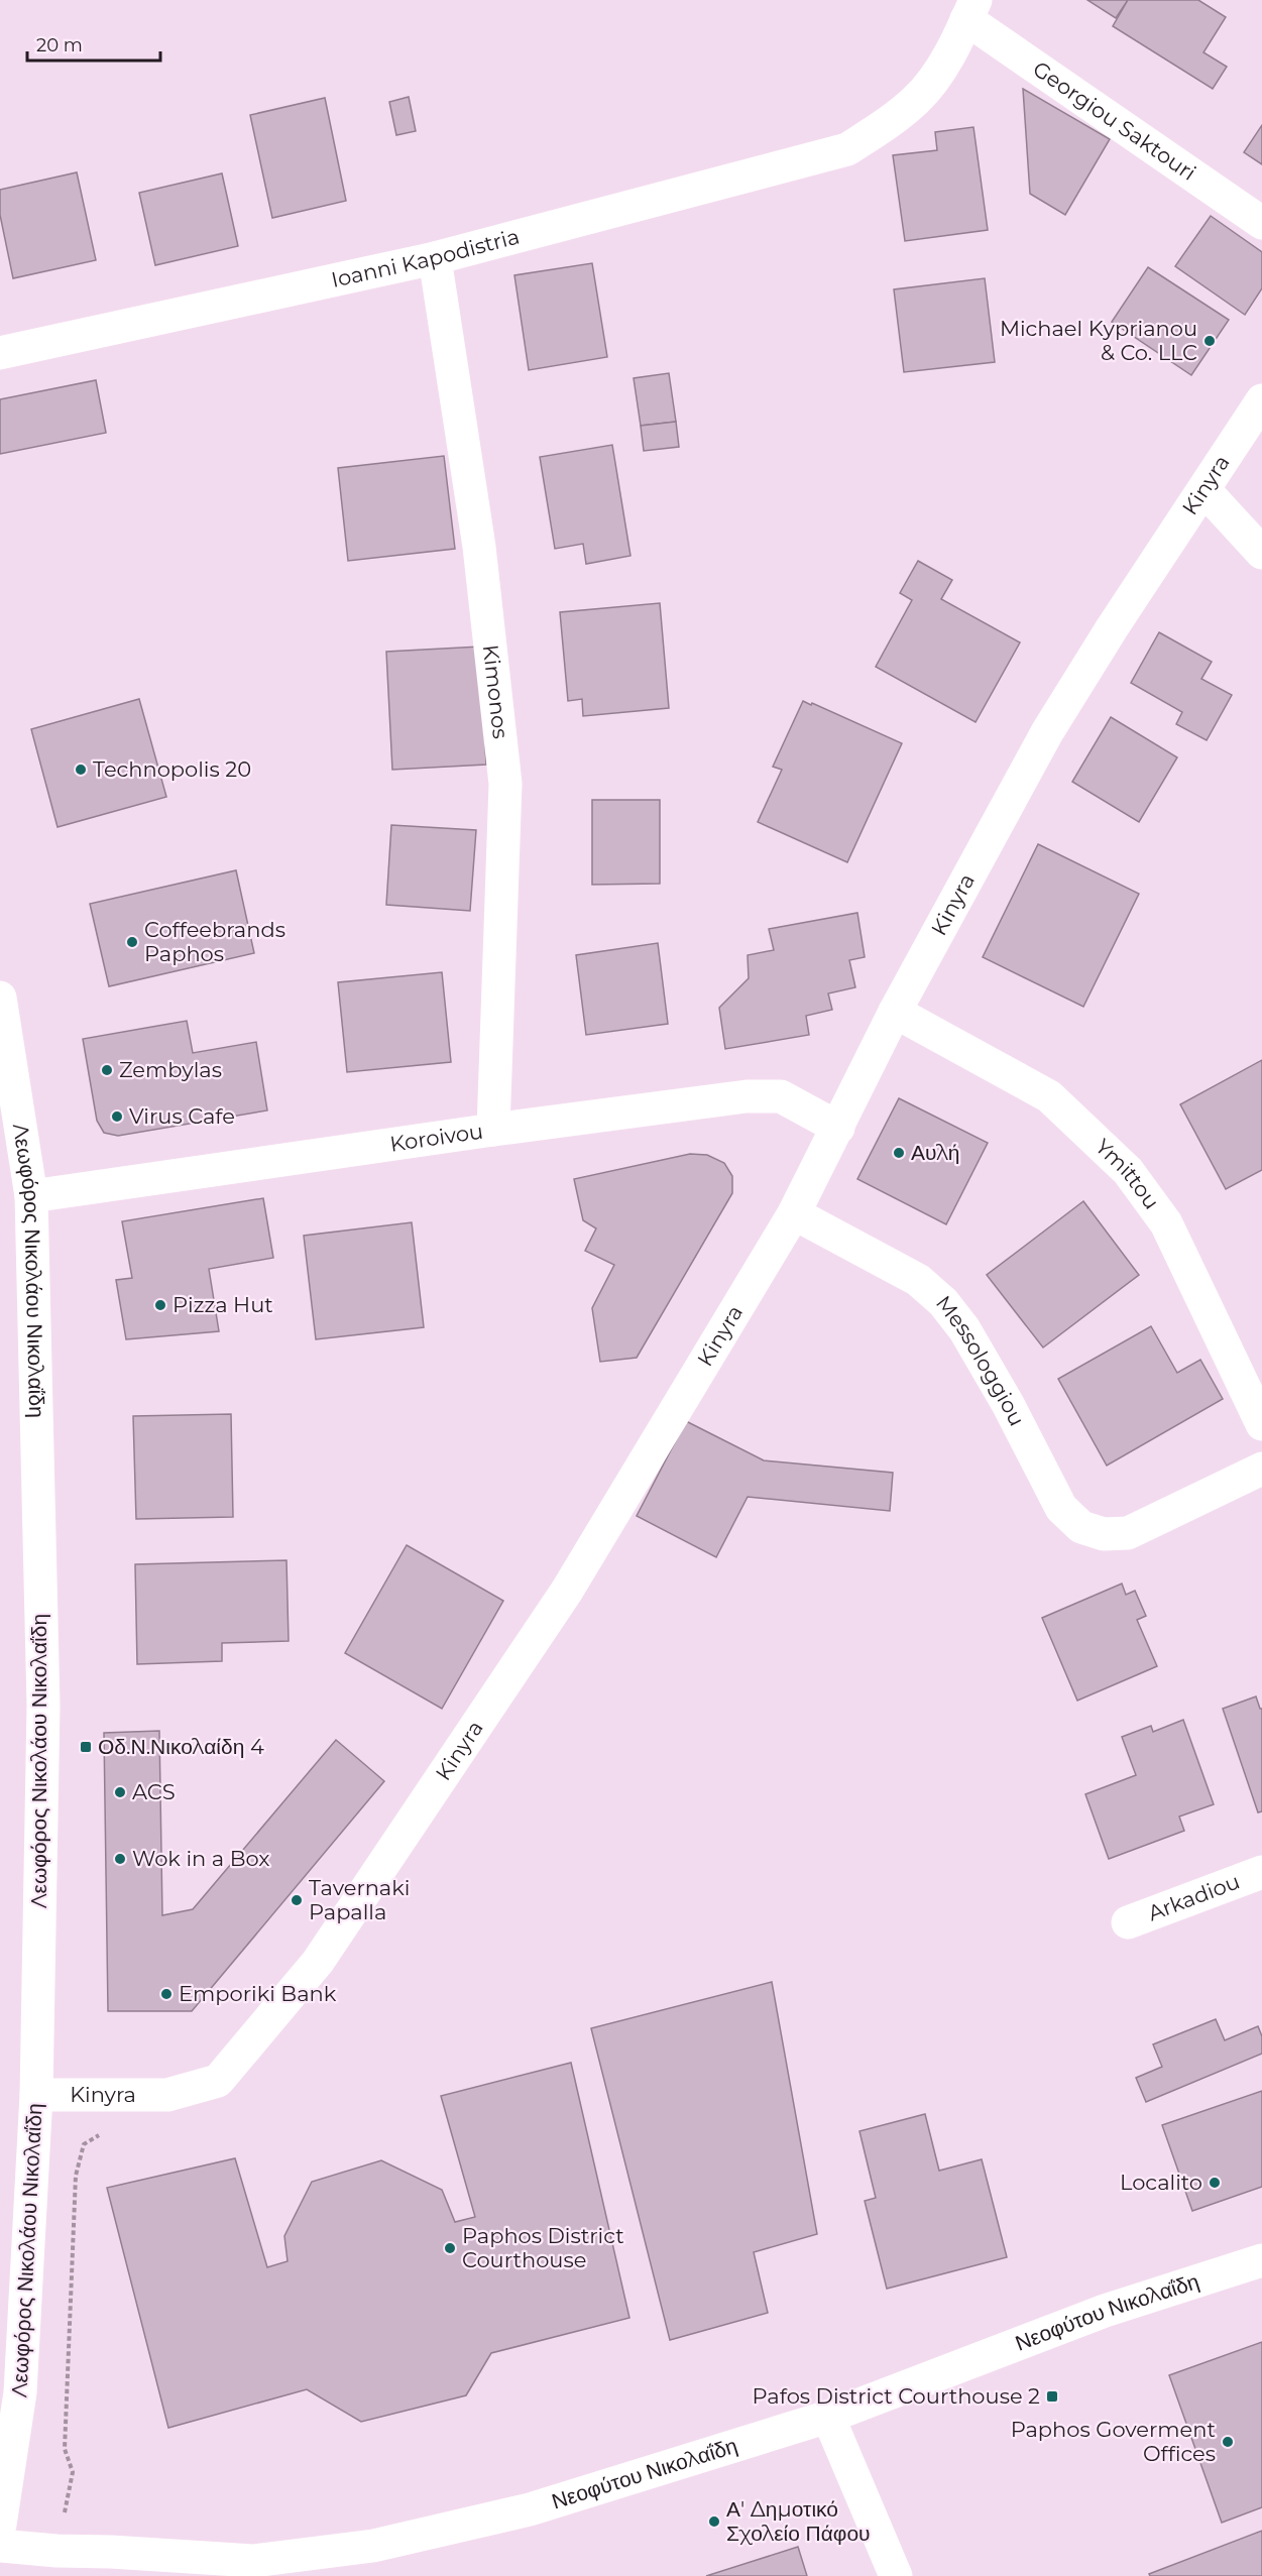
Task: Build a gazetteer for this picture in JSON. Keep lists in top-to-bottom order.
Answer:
{
  "streets": {
    "street": [
      "Georgiou Saktouri",
      "Ioanni Kapodistria",
      "Kinyra",
      "Kimonos",
      "Koroivou",
      "Ymittou",
      "Λεωφόρος Νικολάου Νικολαΐδη",
      "Messologgiou",
      "Arkadiou",
      "Νεοφύτου Νικολαΐδη"
    ]
  },
  "crossings": [
    ["Georgiou Saktouri", "Ioanni Kapodistria"],
    ["Ioanni Kapodistria", "Kimonos"],
    ["Kinyra", "Koroivou"],
    ["Kinyra", "Ymittou"],
    ["Kinyra", "Λεωφόρος Νικολάου Νικολαΐδη"],
    ["Kinyra", "Messologgiou"],
    ["Kimonos", "Koroivou"],
    ["Koroivou", "Λεωφόρος Νικολάου Νικολαΐδη"]
  ],
  "places": {
    "other": [
      "Michael Kyprianou & Co. LLC",
      "Technopolis 20",
      "Coffeebrands Paphos",
      "Zembylas",
      "Virus Cafe",
      "Αυλή",
      "Pizza Hut",
      "ACS",
      "Wok in a Box",
      "Tavernaki Papalla",
      "Emporiki Bank",
      "Localito",
      "Paphos District Courthouse",
      "Paphos Goverment Offices",
      "Α' Δημοτικό Σχολείο Πάφου"
    ],
    "transit": ["Οδ.Ν.Νικολαίδη 4", "Pafos District Courthouse 2"]
  },
  "scale_bar": "20 m"
}
